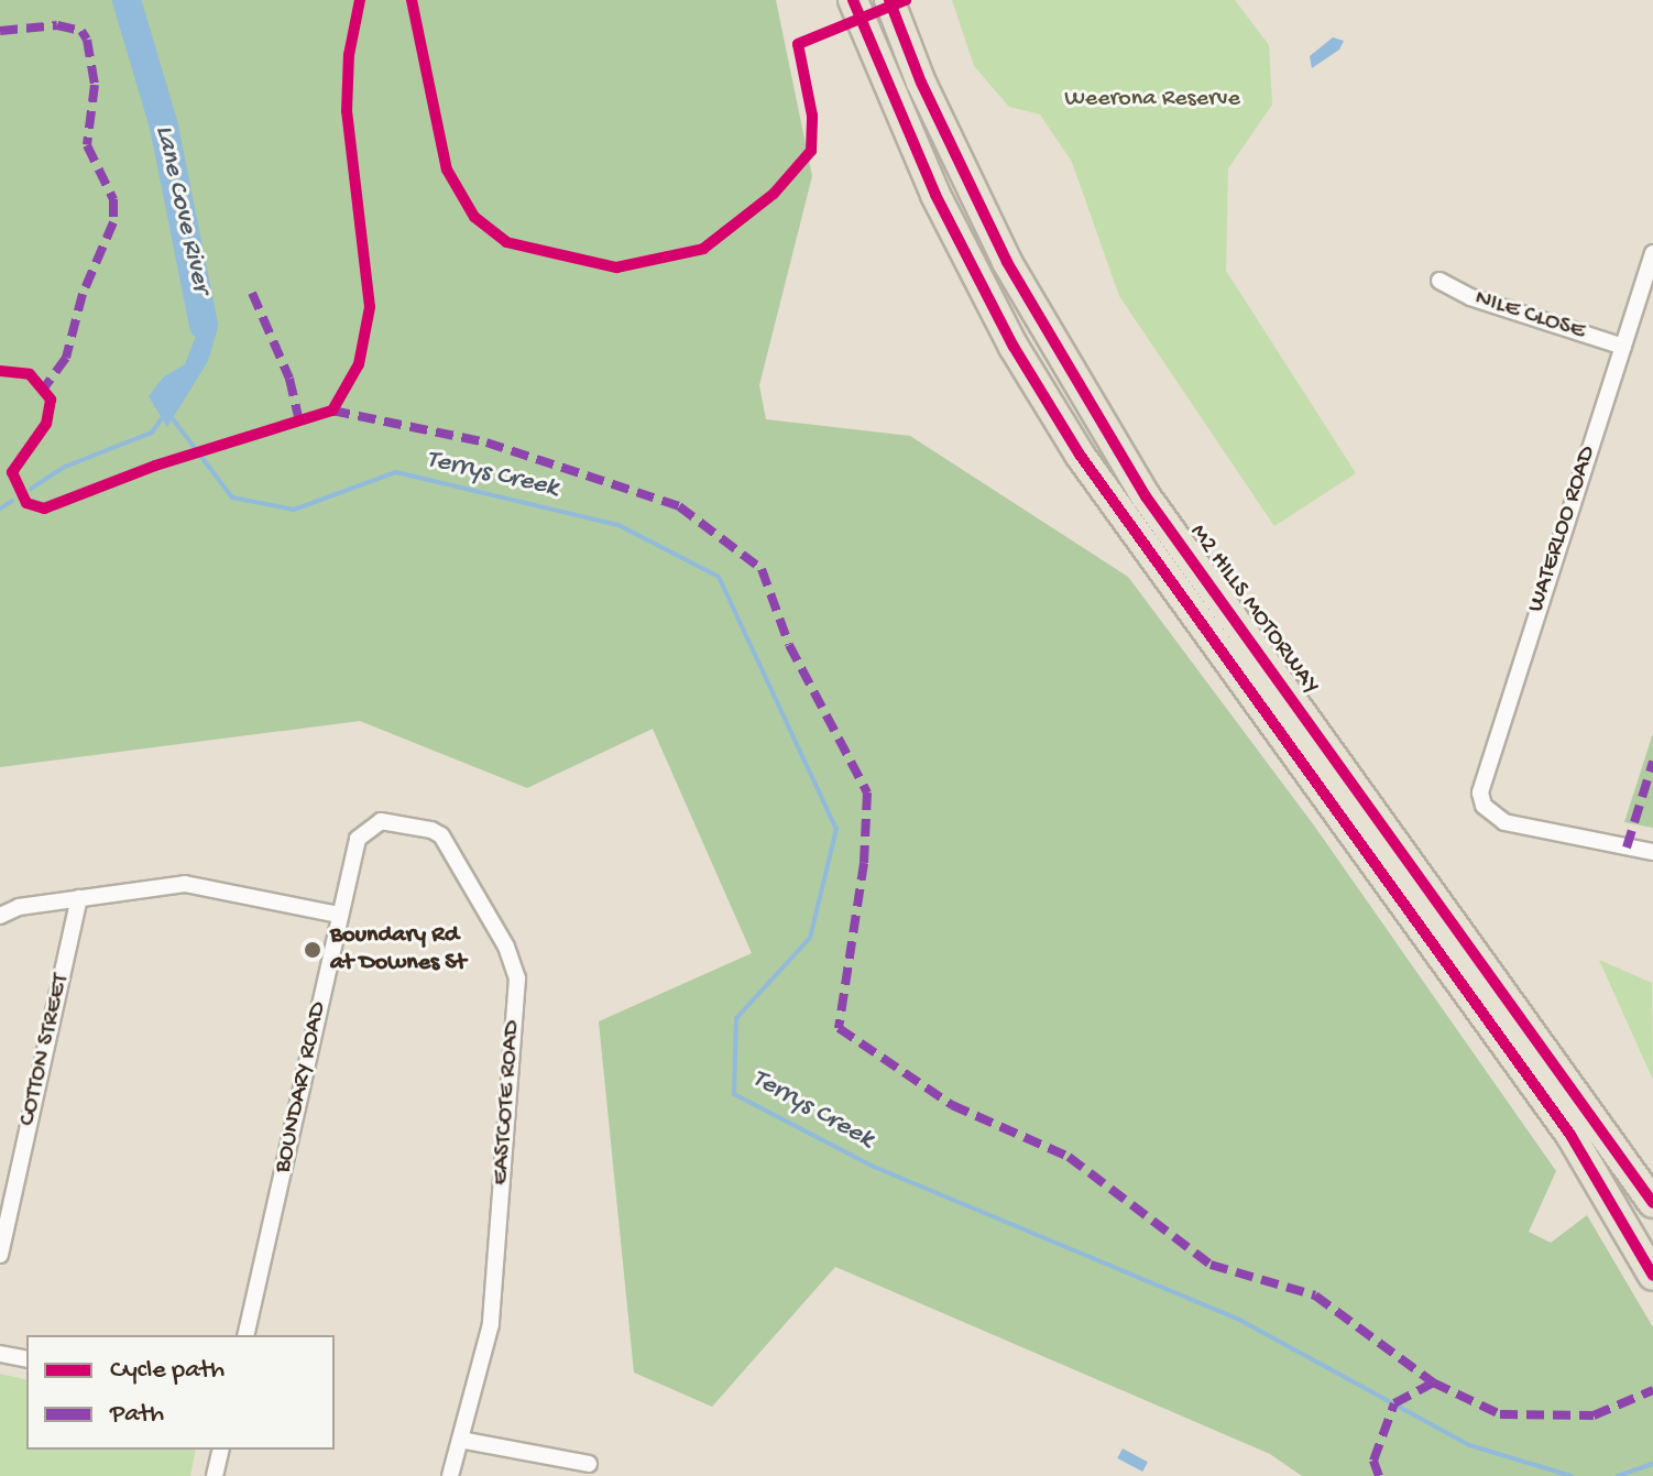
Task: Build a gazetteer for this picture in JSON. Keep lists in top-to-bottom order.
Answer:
{
  "streets": {
    "highway": ["M2 HILLS MOTORWAY"],
    "street": [
      "NILE CLOSE",
      "WATERLOO ROAD",
      "COTTON STREET",
      "BOUNDARY ROAD",
      "EASTCOTE ROAD"
    ]
  },
  "crossings": [
    ["NILE CLOSE", "WATERLOO ROAD"],
    ["BOUNDARY ROAD", "EASTCOTE ROAD"]
  ],
  "water": ["Lane Cove River", "Terrys Creek"],
  "parks": ["Weerona Reserve"],
  "places": ["Boundary Rd at Downes St"],
  "legend": ["Cycle path", "Path"]
}
